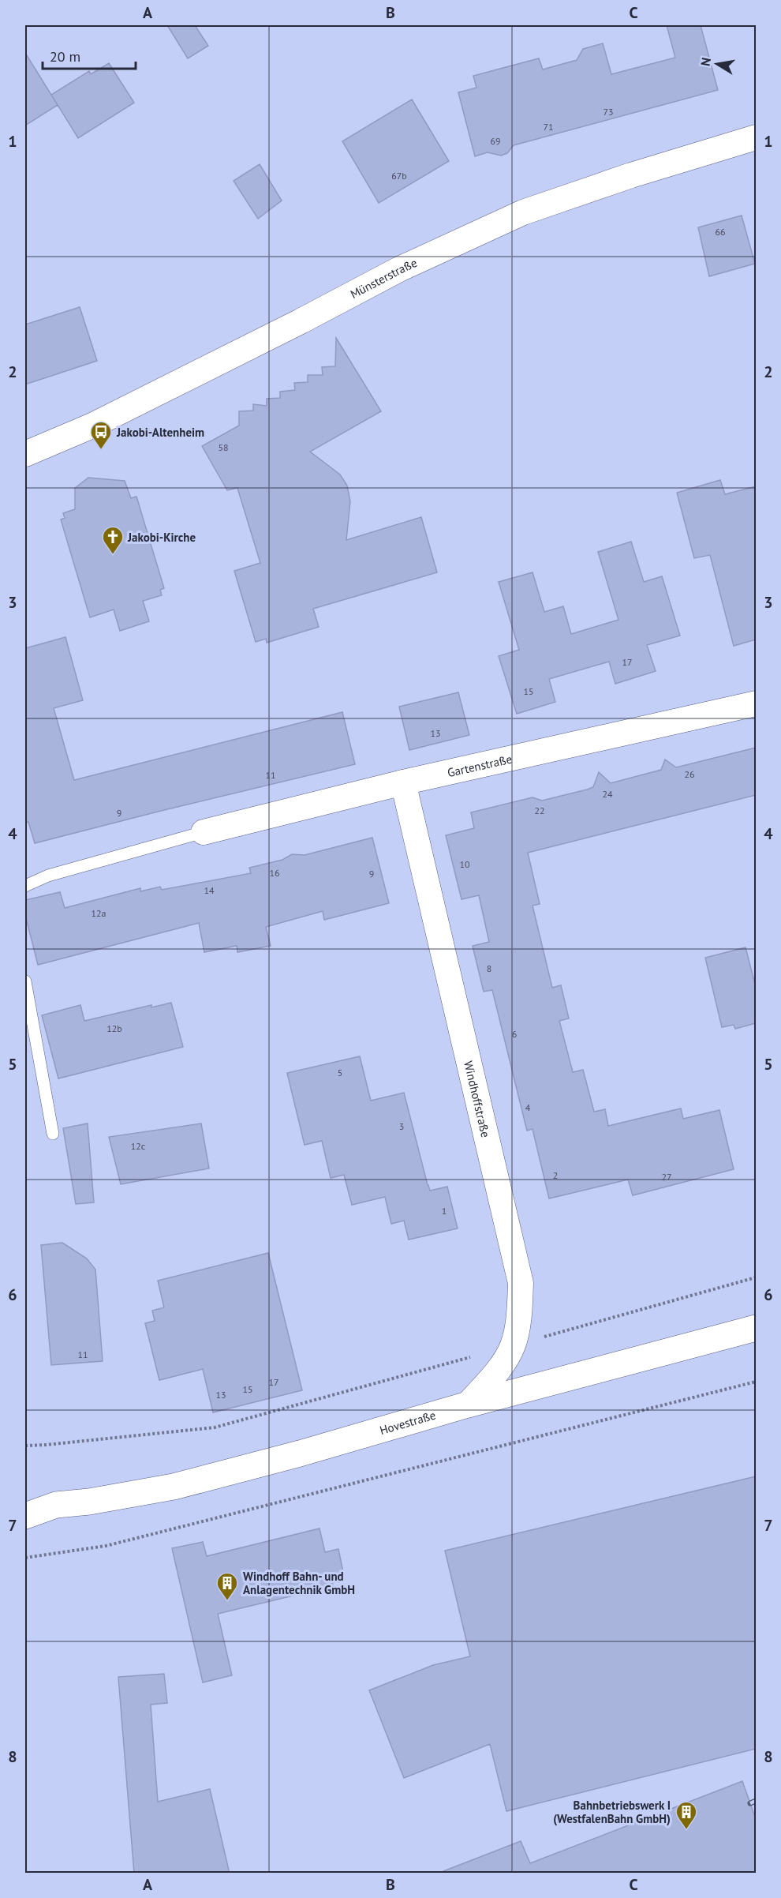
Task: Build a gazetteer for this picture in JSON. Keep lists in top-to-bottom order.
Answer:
{
  "streets": {
    "main road": ["Hovestraße"],
    "street": ["Münsterstraße", "Gartenstraße", "Windhoffstraße"]
  },
  "crossings": [
    ["Gartenstraße", "Windhoffstraße"],
    ["Windhoffstraße", "Hovestraße"]
  ],
  "places": {
    "bus stop": ["Jakobi-Altenheim"],
    "church": ["Jakobi-Kirche"],
    "building": ["Windhoff Bahn- und Anlagentechnik GmbH", "Bahnbetriebswerk I (WestfalenBahn GmbH)"]
  },
  "house_numbers": [
    "73",
    "71",
    "69",
    "67b",
    "66",
    "58",
    "17",
    "15",
    "13",
    "26",
    "11",
    "24",
    "22",
    "9",
    "10",
    "16",
    "9",
    "14",
    "12a",
    "8",
    "12b",
    "6",
    "5",
    "4",
    "3",
    "12c",
    "2",
    "27",
    "1",
    "11",
    "17",
    "15",
    "13"
  ],
  "scale_bar": "20 m",
  "north": "left",
  "grid": {
    "columns": ["A", "B", "C"],
    "rows": [
      "1",
      "2",
      "3",
      "4",
      "5",
      "6",
      "7",
      "8"
    ]
  }
}
